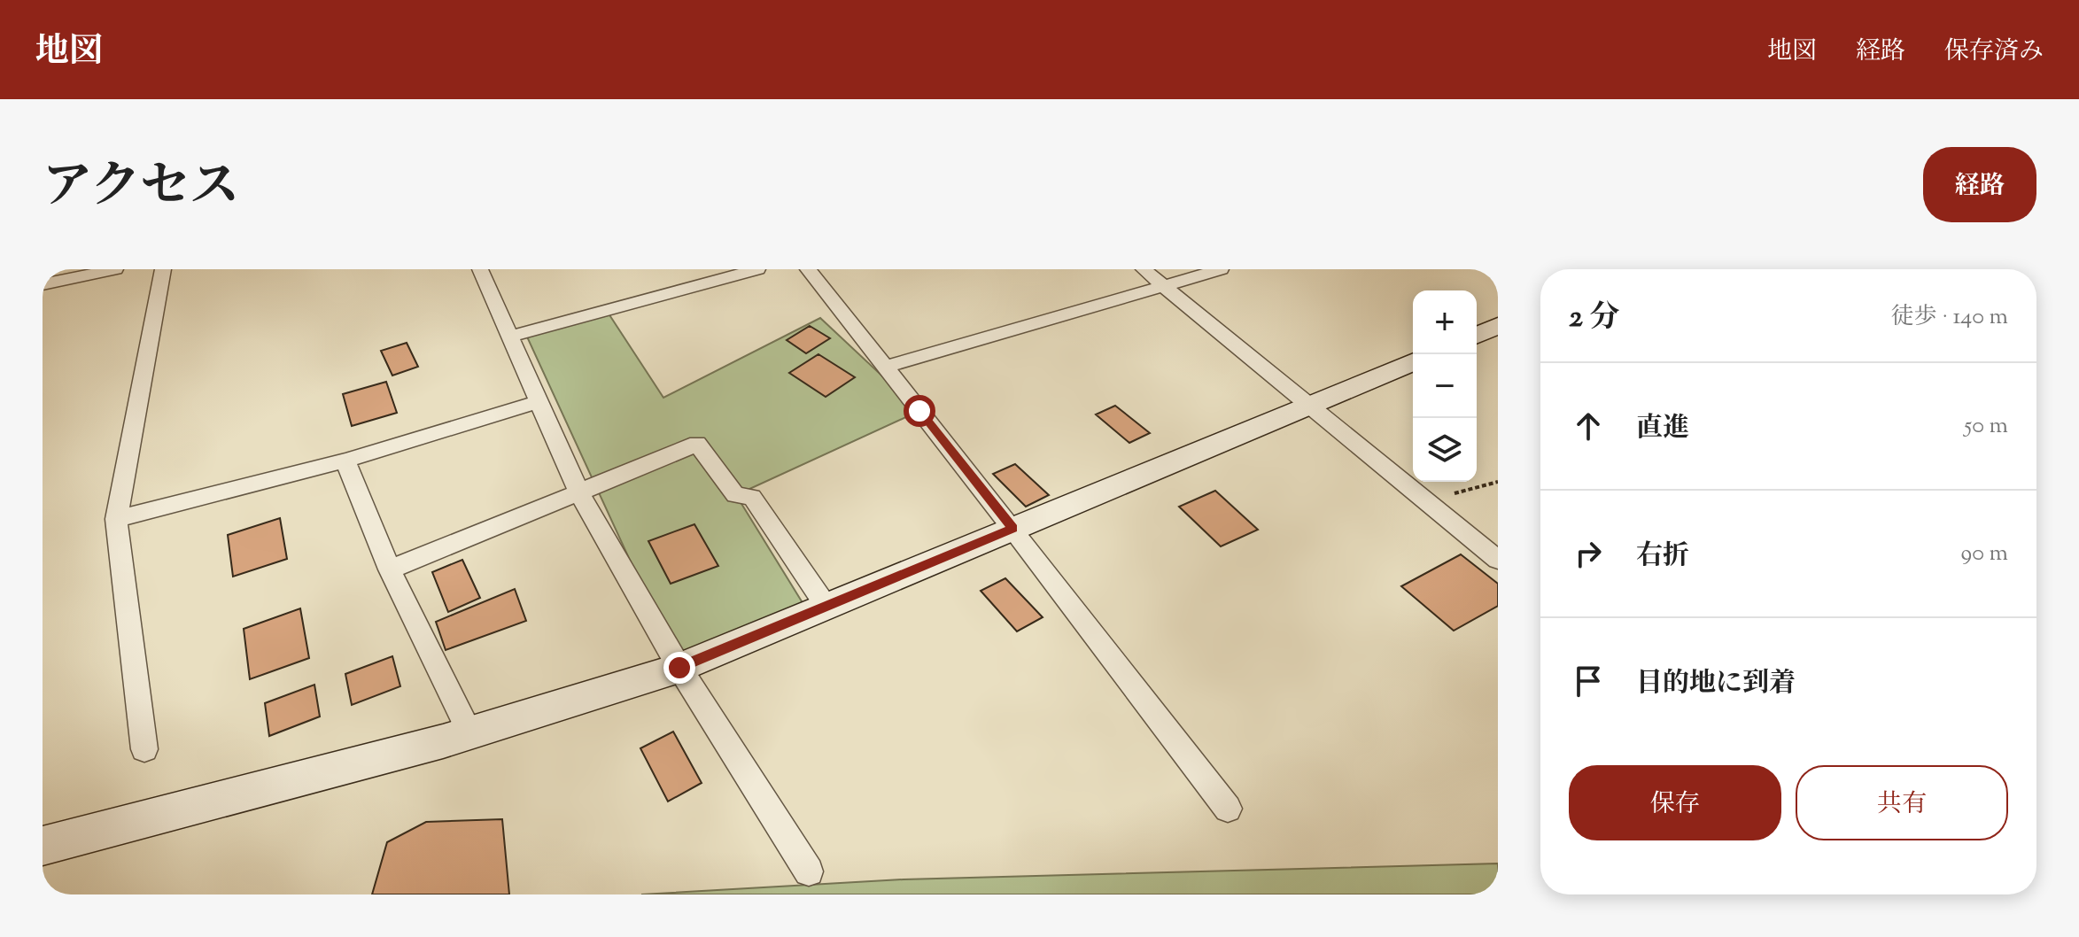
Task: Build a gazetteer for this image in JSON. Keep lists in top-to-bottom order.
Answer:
{
  "page": {
    "header": "地図",
    "nav": ["地図", "経路", "保存済み"],
    "title": "アクセス",
    "buttons": [
      "経路",
      ["保存", "共有"]
    ],
    "heading": ["2 分", "徒歩 · 140 m"],
    "map_buttons": ["+", "−"],
    "list": [
      ["直進", "50 m"],
      ["右折", "90 m"],
      "目的地に到着"
    ]
  }
}
